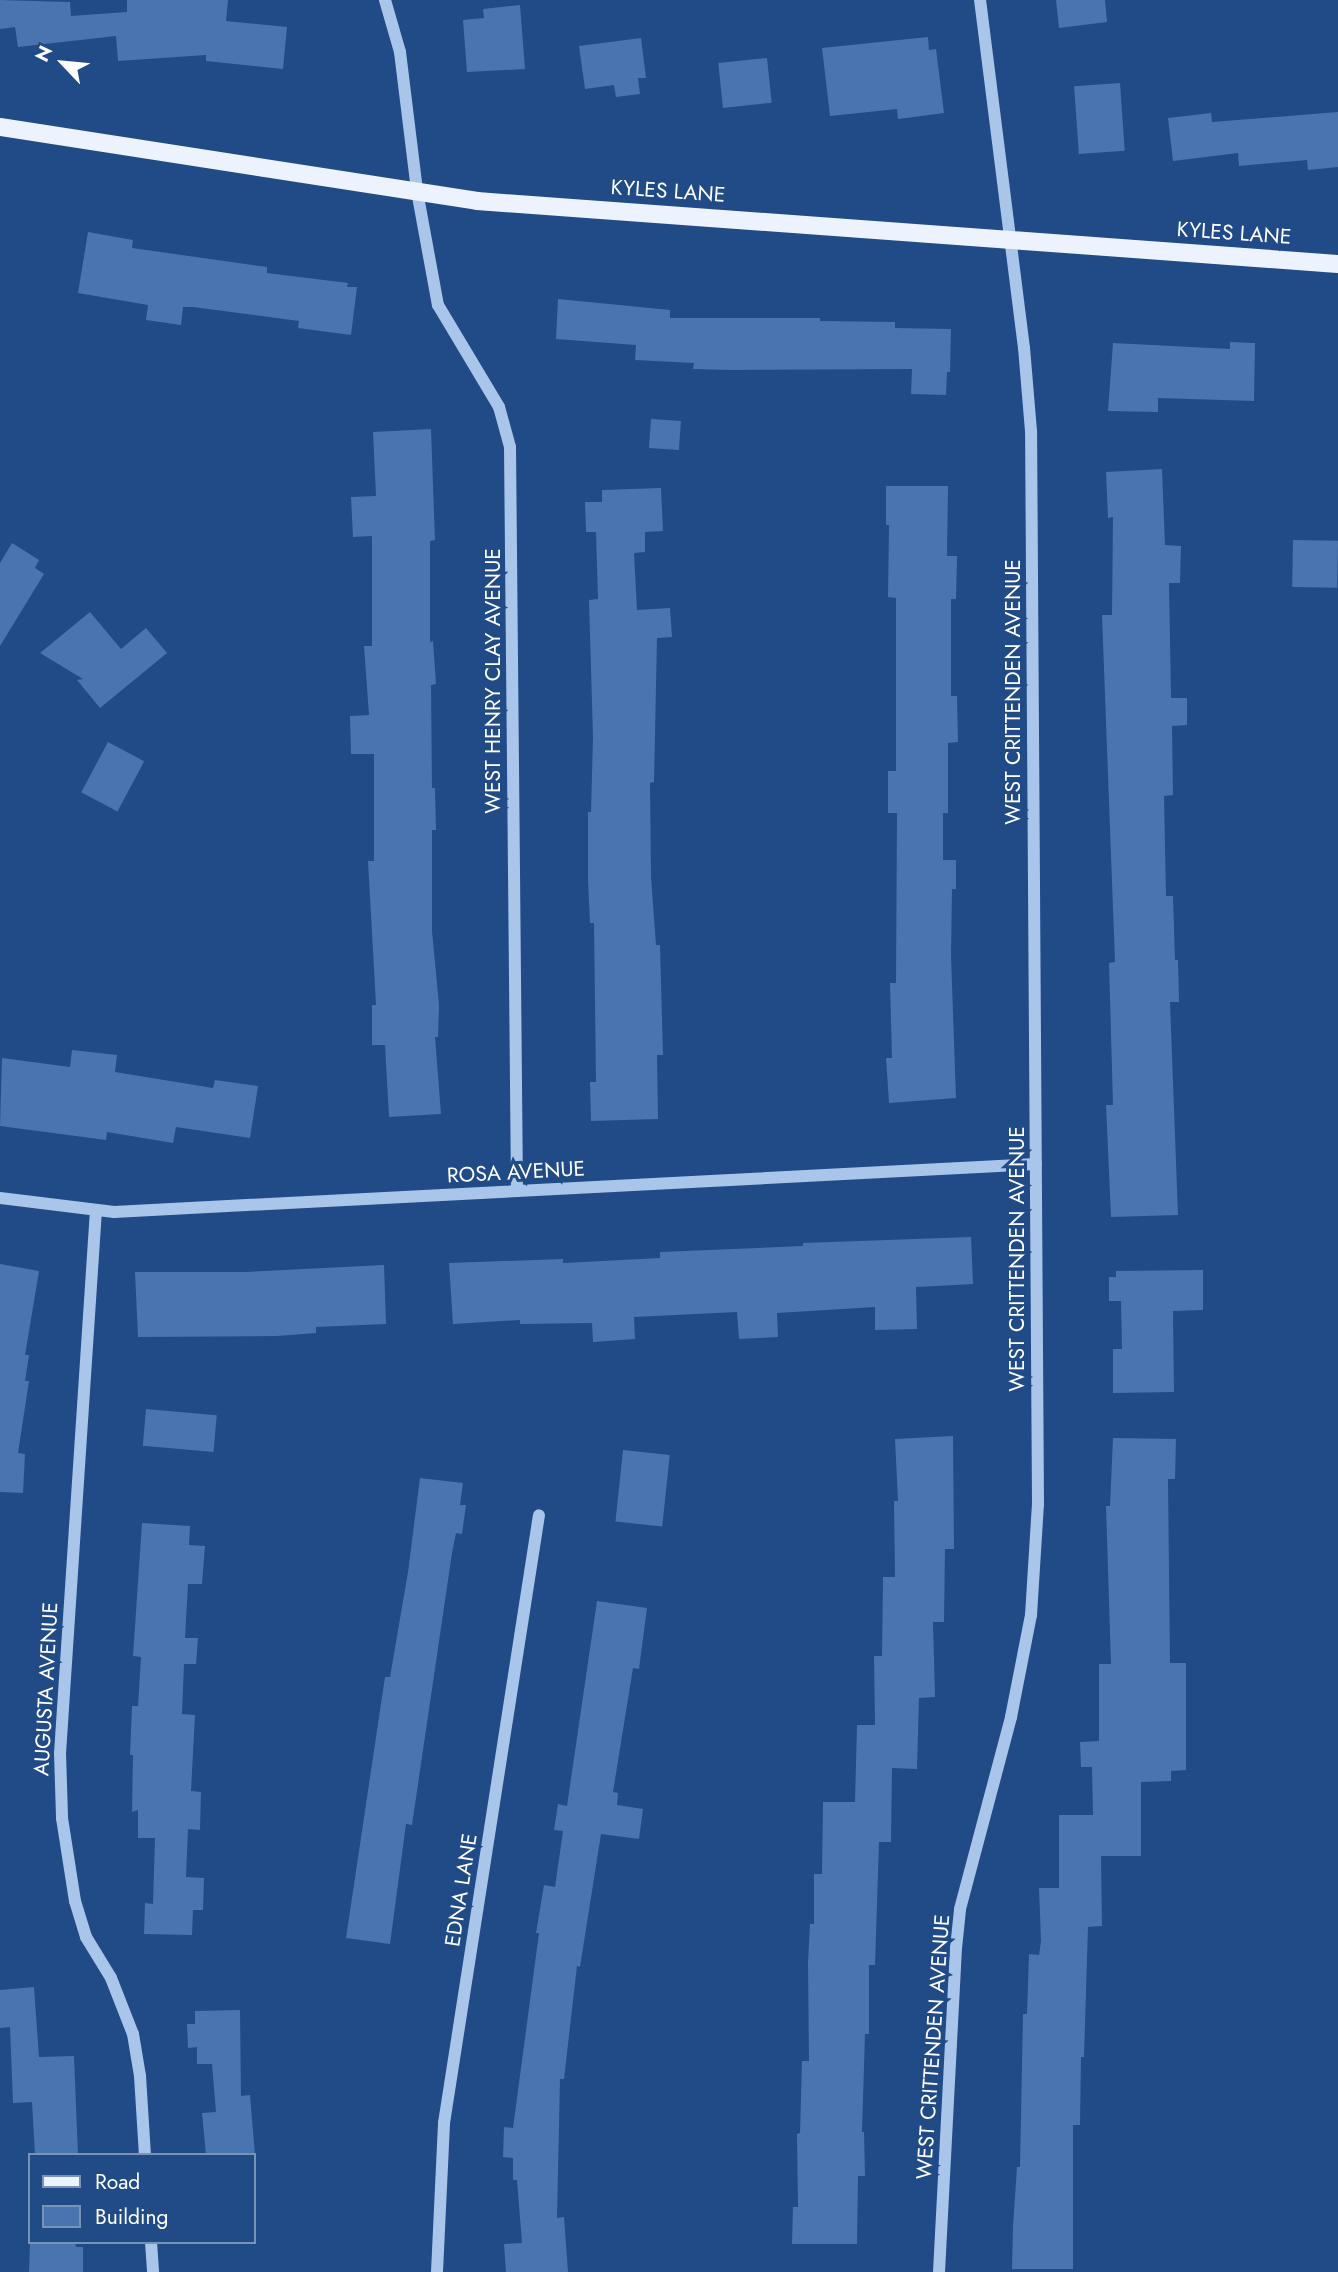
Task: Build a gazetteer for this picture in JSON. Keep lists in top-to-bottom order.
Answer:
{
  "streets": {
    "main road": ["KYLES LANE"],
    "street": [
      "WEST HENRY CLAY AVENUE",
      "WEST CRITTENDEN AVENUE",
      "ROSA AVENUE",
      "AUGUSTA AVENUE",
      "EDNA LANE"
    ]
  },
  "crossings": [
    ["KYLES LANE", "WEST HENRY CLAY AVENUE"],
    ["KYLES LANE", "WEST CRITTENDEN AVENUE"],
    ["WEST HENRY CLAY AVENUE", "ROSA AVENUE"],
    ["WEST CRITTENDEN AVENUE", "ROSA AVENUE"],
    ["ROSA AVENUE", "AUGUSTA AVENUE"]
  ],
  "legend": ["Road", "Building"],
  "north": "top left"
}
